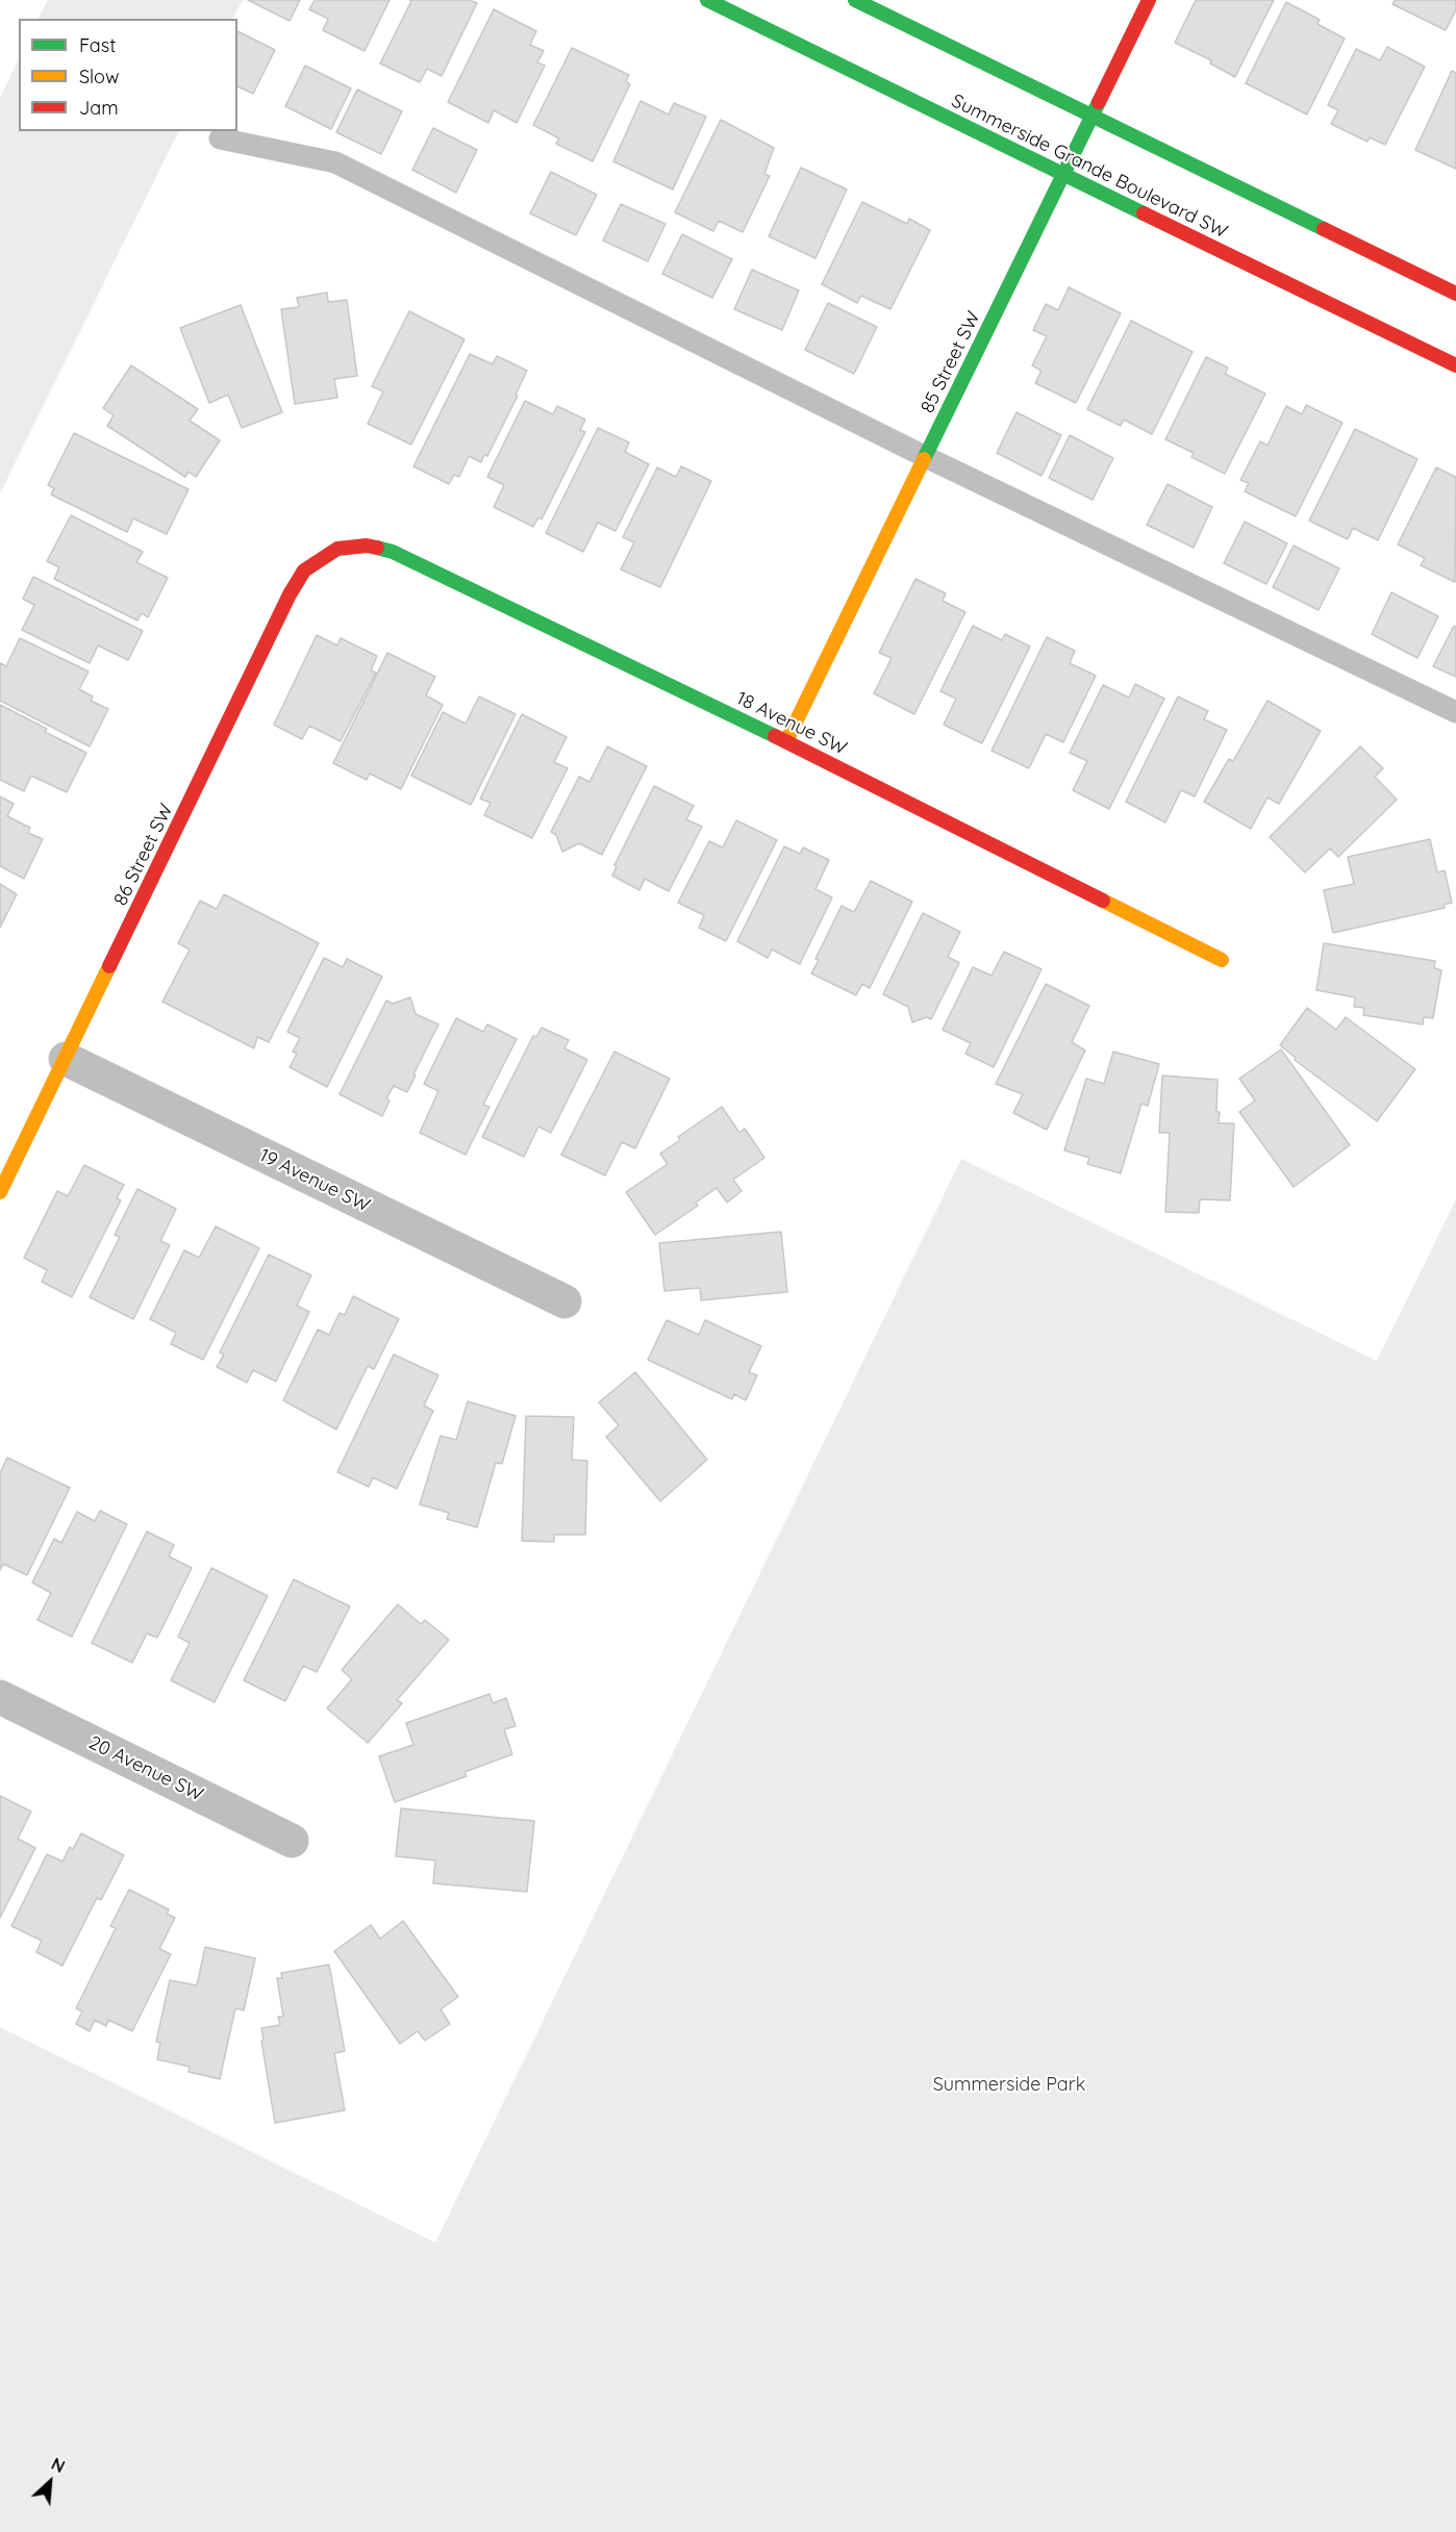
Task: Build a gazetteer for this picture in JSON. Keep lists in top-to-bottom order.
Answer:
{
  "streets": {
    "street": [
      "Summerside Grande Boulevard SW",
      "85 Street SW",
      "18 Avenue SW",
      "86 Street SW",
      "19 Avenue SW",
      "20 Avenue SW"
    ]
  },
  "crossings": [
    ["Summerside Grande Boulevard SW", "85 Street SW"],
    ["85 Street SW", "18 Avenue SW"],
    ["18 Avenue SW", "86 Street SW"],
    ["86 Street SW", "19 Avenue SW"]
  ],
  "parks": ["Summerside Park"],
  "legend": ["Fast", "Slow", "Jam"],
  "north": "top right"
}
